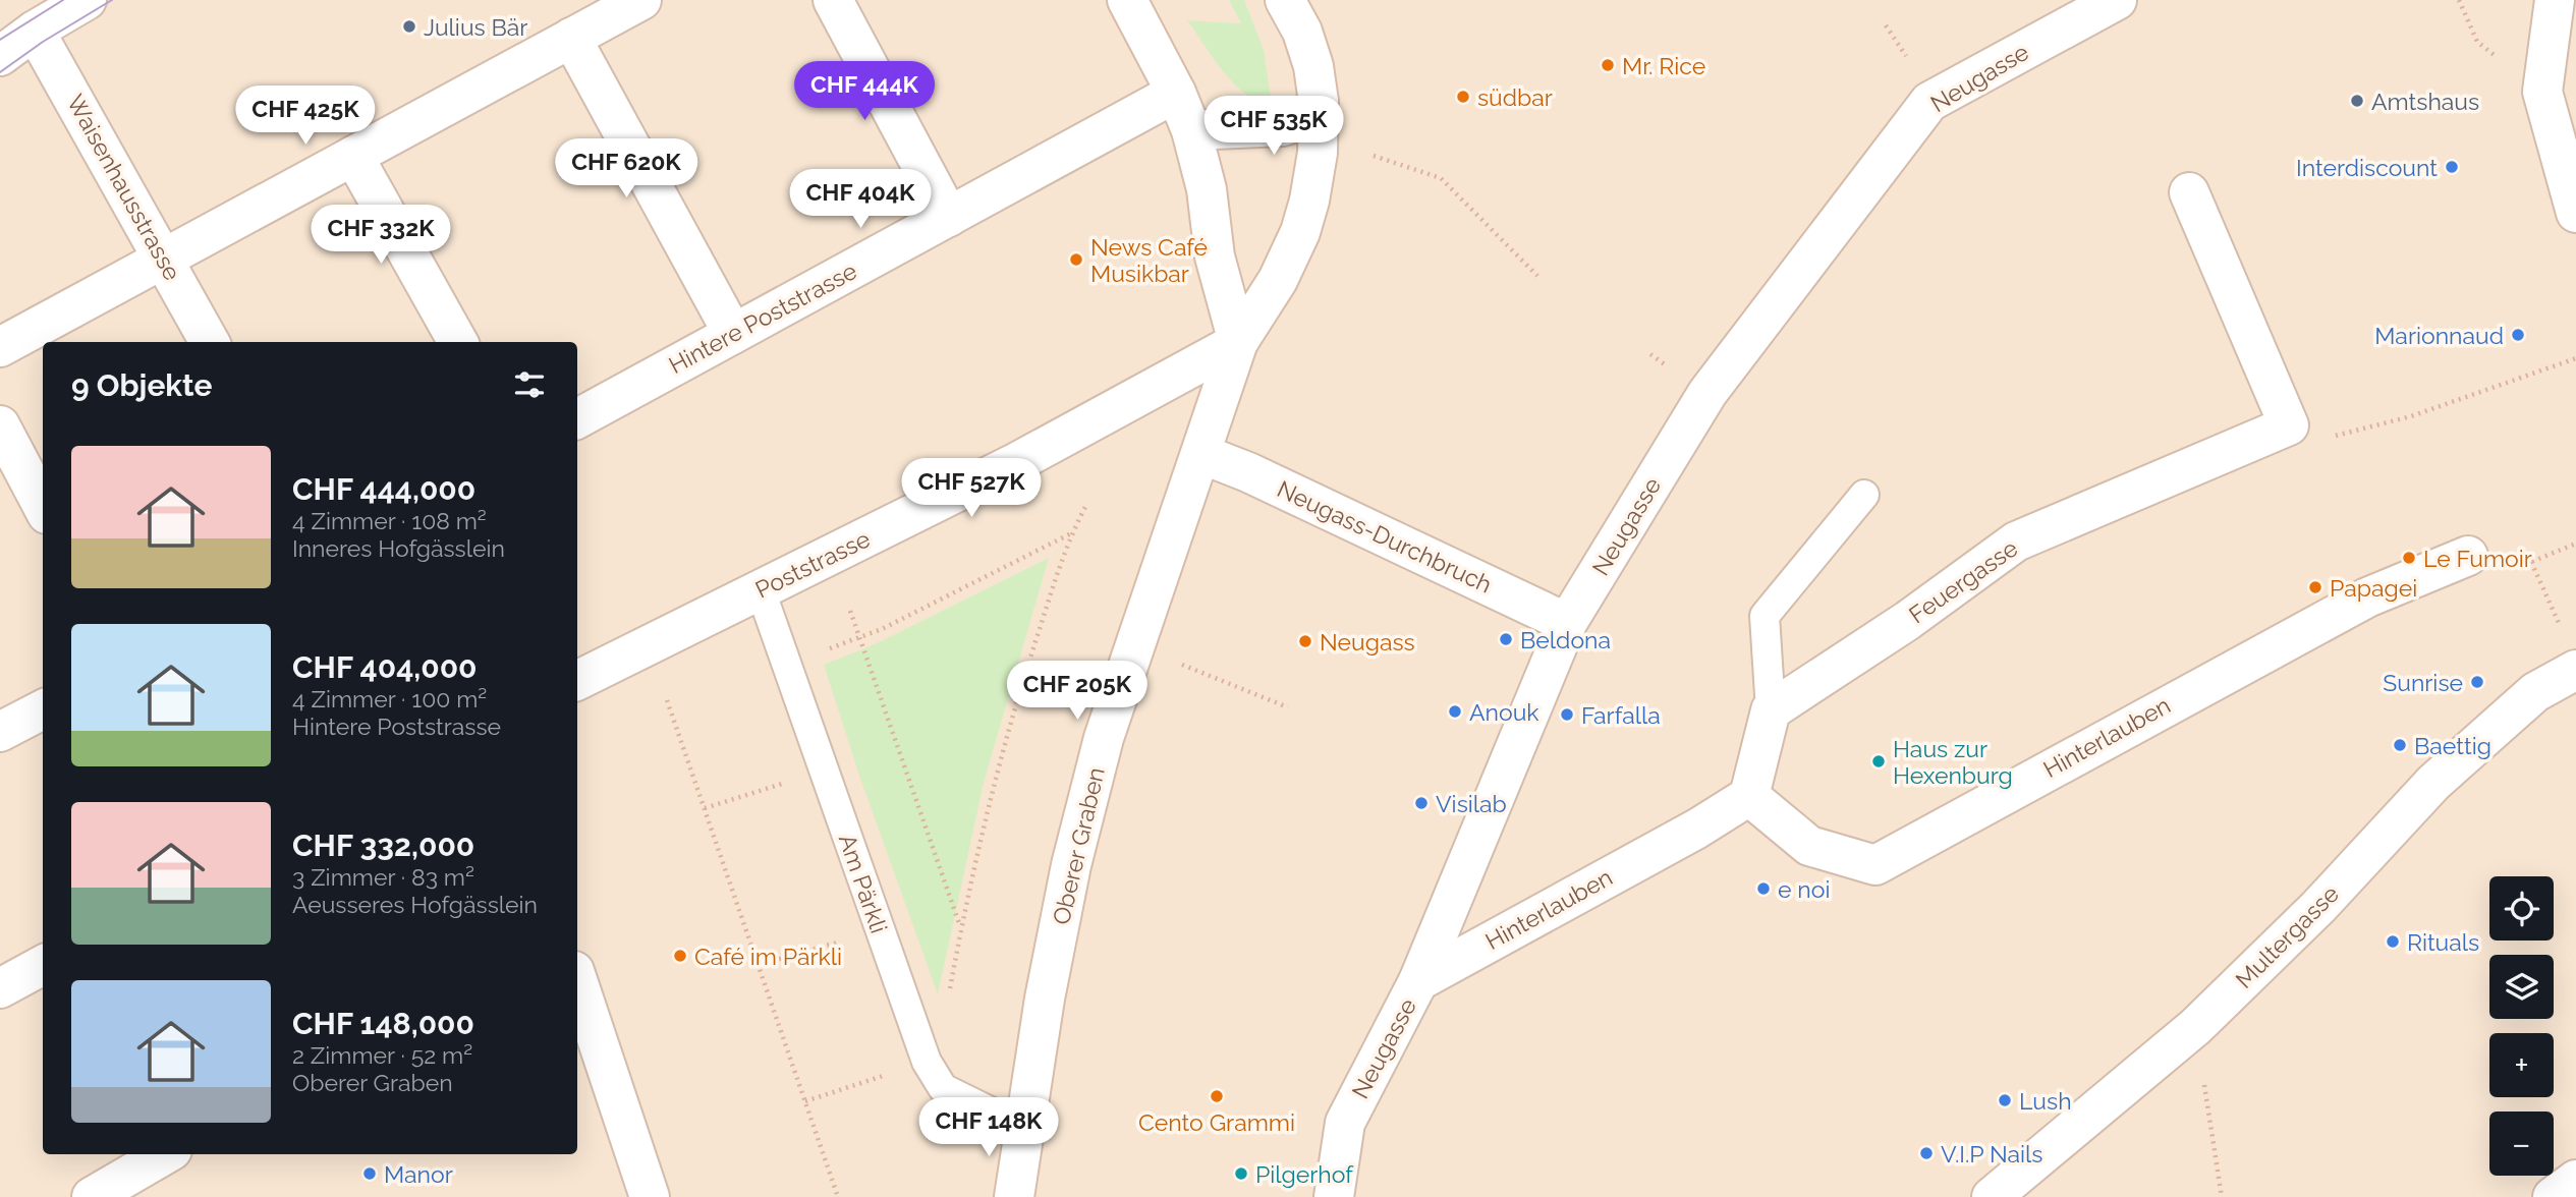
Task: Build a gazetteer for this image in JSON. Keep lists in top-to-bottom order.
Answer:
{
  "streets": {
    "street": [
      "Neugasse",
      "Waisenhausstrasse",
      "Hintere Poststrasse",
      "Neugass-Durchbruch",
      "Poststrasse",
      "Feuergasse",
      "Hinterlauben",
      "Oberer Graben",
      "Multergasse"
    ],
    "lane": ["Am Pärkli"]
  },
  "crossings": [
    ["Neugasse", "Neugass-Durchbruch"],
    ["Neugasse", "Hinterlauben"],
    ["Neugass-Durchbruch", "Oberer Graben"],
    ["Poststrasse", "Oberer Graben"],
    ["Poststrasse", "Am Pärkli"],
    ["Oberer Graben", "Am Pärkli"]
  ],
  "places": [
    "Julius Bär",
    "Mr. Rice",
    "südbar",
    "Amtshaus",
    "Interdiscount",
    "News Café Musikbar",
    "Marionnaud",
    "Le Fumoir",
    "Papagei",
    "Beldona",
    "Neugass",
    "Sunrise",
    "Anouk",
    "Farfalla",
    "Baettig",
    "Haus zur Hexenburg",
    "Visilab",
    "e noi",
    "Rituals",
    "Café im Pärkli",
    "Cento Grammi",
    "Lush",
    "V.I.P Nails",
    "Manor",
    "Pilgerhof"
  ],
  "page": {
    "price": [
      "CHF 444K",
      "CHF 425K",
      "CHF 535K",
      "CHF 620K",
      "CHF 404K",
      "CHF 332K",
      "CHF 527K",
      "CHF 205K",
      "CHF 148K"
    ],
    "heading": "9 Objekte",
    "list": [
      {
        "name": "CHF 444,000",
        "note": "4 Zimmer · 108 m² · Inneres Hofgässlein"
      },
      {
        "name": "CHF 404,000",
        "note": "4 Zimmer · 100 m² · Hintere Poststrasse"
      },
      {
        "name": "CHF 332,000",
        "note": "3 Zimmer · 83 m² · Aeusseres Hofgässlein"
      },
      {
        "name": "CHF 148,000",
        "note": "2 Zimmer · 52 m² · Oberer Graben"
      }
    ],
    "map_buttons": ["+", "−"]
  }
}
